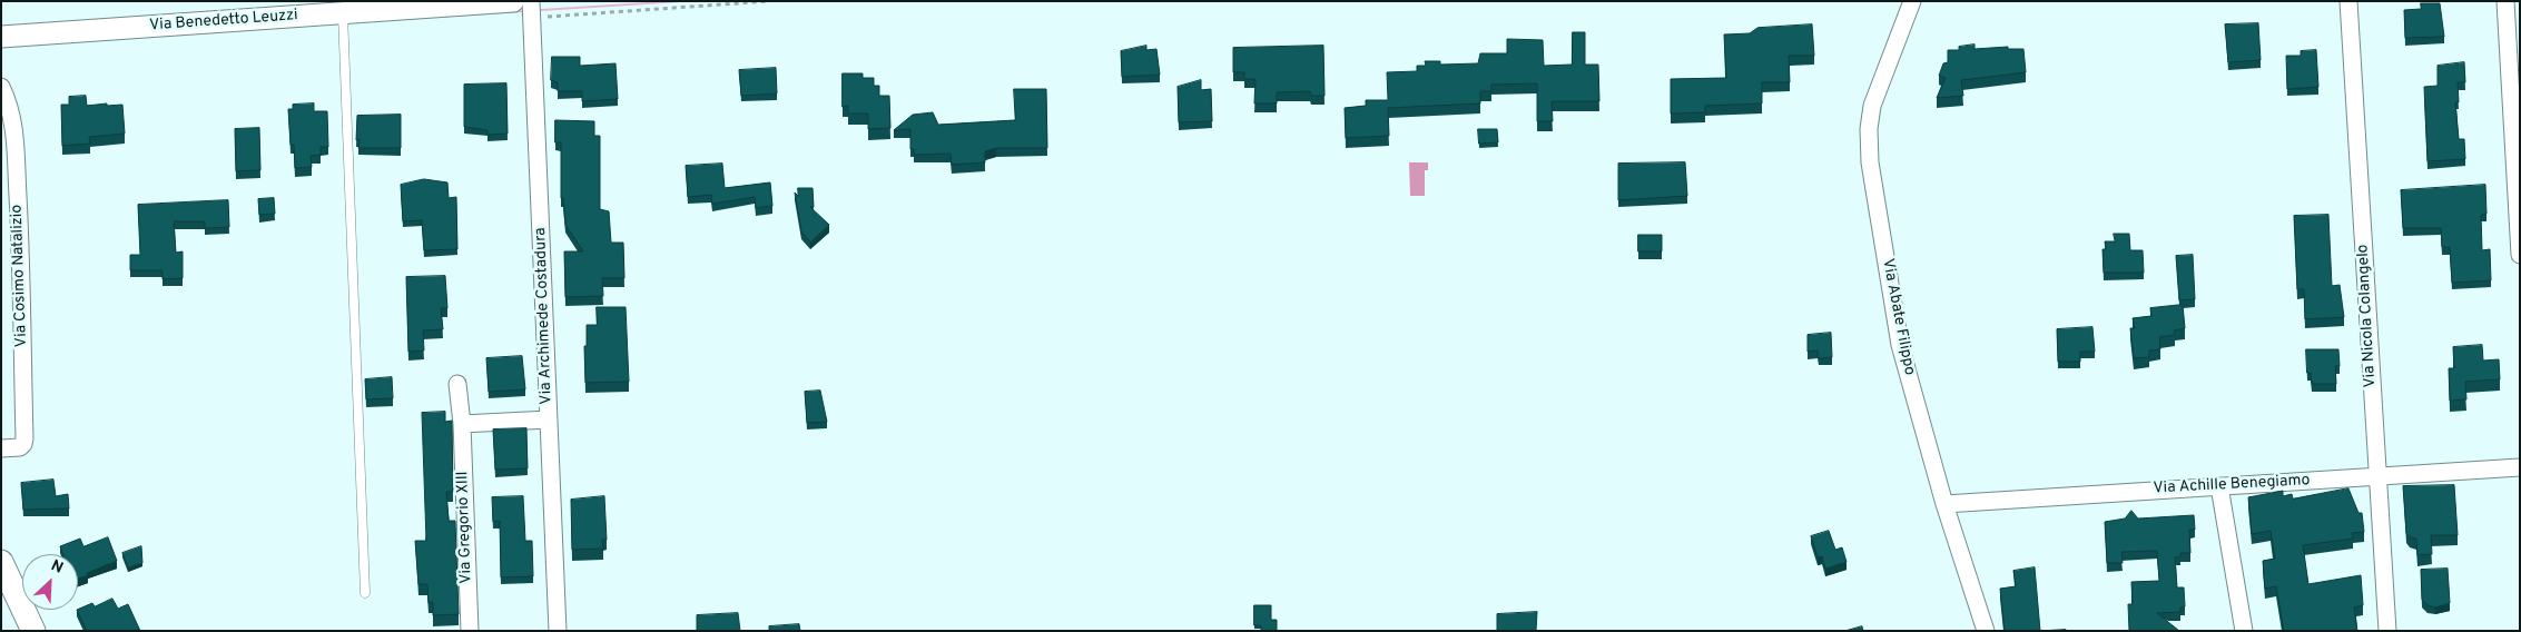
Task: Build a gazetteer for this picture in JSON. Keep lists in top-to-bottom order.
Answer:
{
  "streets": {
    "street": [
      "Via Benedetto Leuzzi",
      "Via Cosimo Natalizio",
      "Via Archimede Costadura",
      "Via Nicola Colangelo",
      "Via Abate Filippo",
      "Via Achille Benegiamo",
      "Via Gregorio XIII"
    ]
  },
  "crossings": [
    ["Via Nicola Colangelo", "Via Achille Benegiamo"],
    ["Via Abate Filippo", "Via Achille Benegiamo"]
  ],
  "north": "top right"
}
